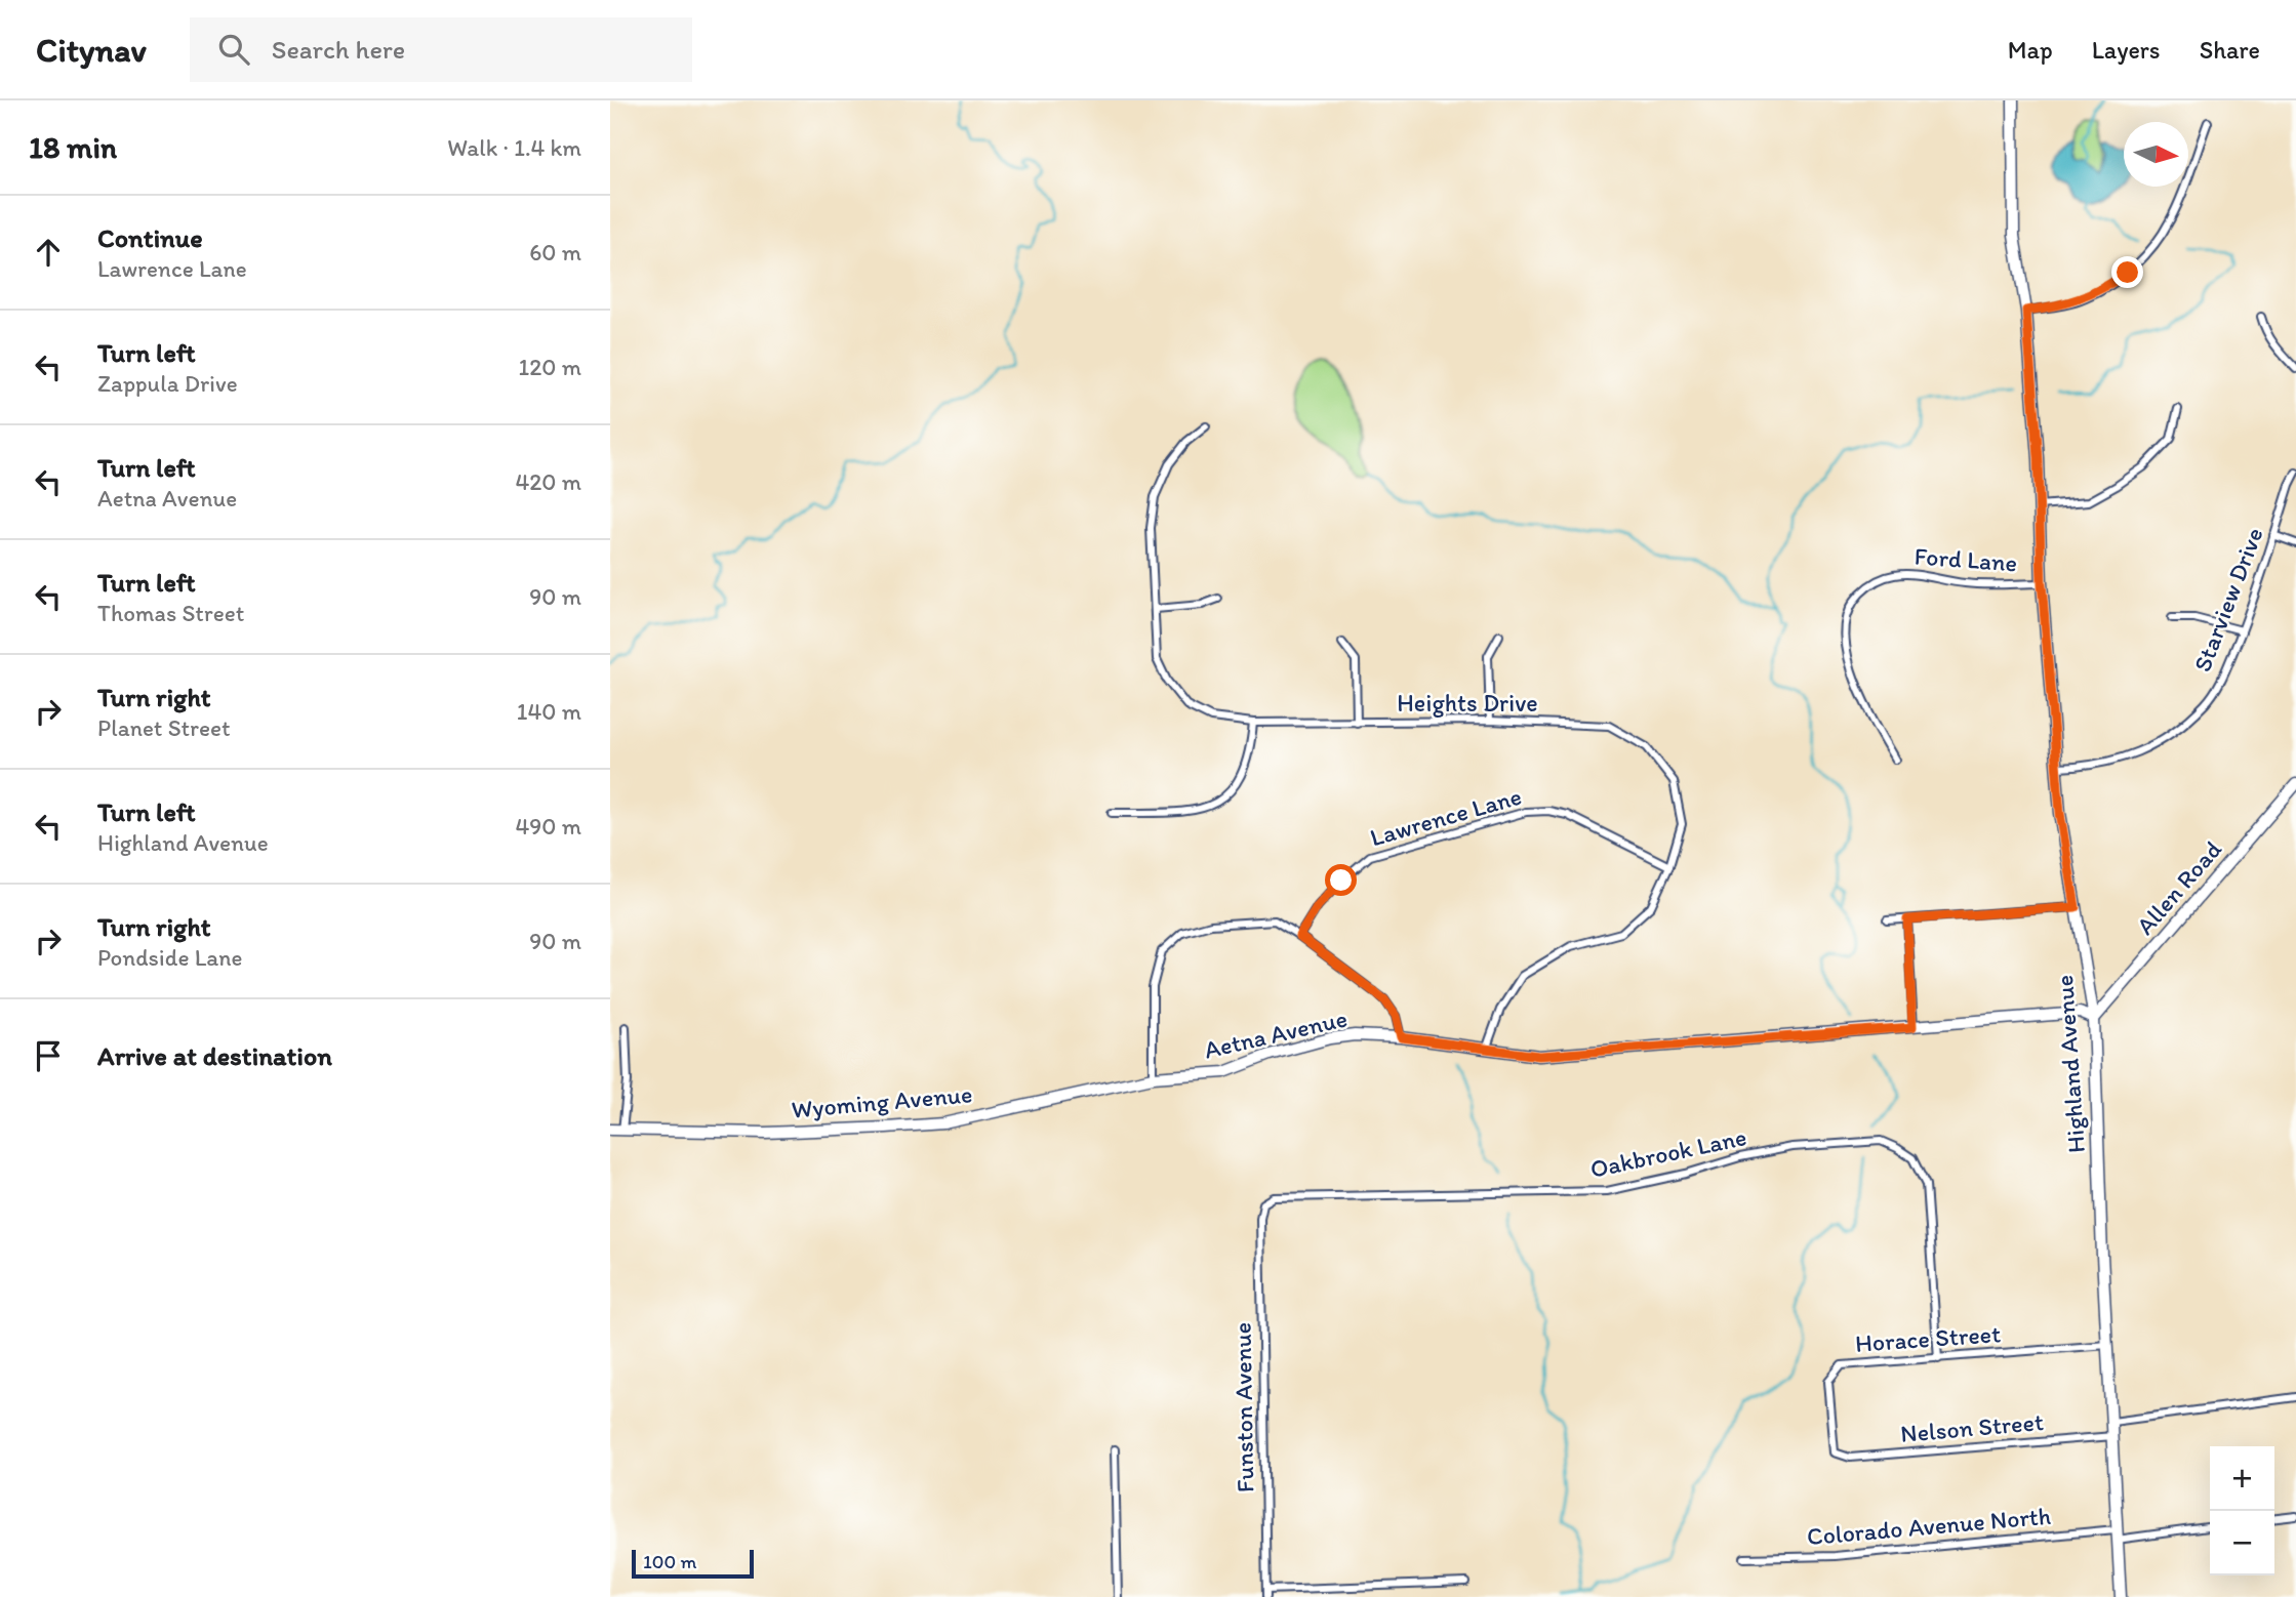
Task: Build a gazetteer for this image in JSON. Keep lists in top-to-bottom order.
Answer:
{
  "streets": {
    "street": [
      "Ford Lane",
      "Starview Drive",
      "Heights Drive",
      "Lawrence Lane",
      "Allen Road",
      "Aetna Avenue",
      "Highland Avenue",
      "Wyoming Avenue",
      "Oakbrook Lane",
      "Horace Street",
      "Funston Avenue",
      "Nelson Street",
      "Colorado Avenue North"
    ]
  },
  "crossings": [
    ["Ford Lane", "Highland Avenue"],
    ["Starview Drive", "Highland Avenue"],
    ["Heights Drive", "Lawrence Lane"],
    ["Heights Drive", "Aetna Avenue"],
    ["Allen Road", "Aetna Avenue"],
    ["Allen Road", "Highland Avenue"],
    ["Aetna Avenue", "Highland Avenue"],
    ["Aetna Avenue", "Wyoming Avenue"],
    ["Highland Avenue", "Horace Street"],
    ["Highland Avenue", "Nelson Street"],
    ["Highland Avenue", "Colorado Avenue North"],
    ["Oakbrook Lane", "Horace Street"],
    ["Oakbrook Lane", "Funston Avenue"],
    ["Horace Street", "Nelson Street"]
  ],
  "scale_bar": "100 m",
  "north": "right",
  "page": {
    "header": "Citynav",
    "search": "Search here",
    "nav": ["Map", "Layers", "Share"],
    "heading": ["18 min", "Walk · 1.4 km"],
    "list": [
      ["Continue", "Lawrence Lane", "60 m"],
      ["Turn left", "Zappula Drive", "120 m"],
      ["Turn left", "Aetna Avenue", "420 m"],
      ["Turn left", "Thomas Street", "90 m"],
      ["Turn right", "Planet Street", "140 m"],
      ["Turn left", "Highland Avenue", "490 m"],
      ["Turn right", "Pondside Lane", "90 m"],
      "Arrive at destination"
    ],
    "map_buttons": ["+", "−"],
    "scale": "100 m"
  }
}
